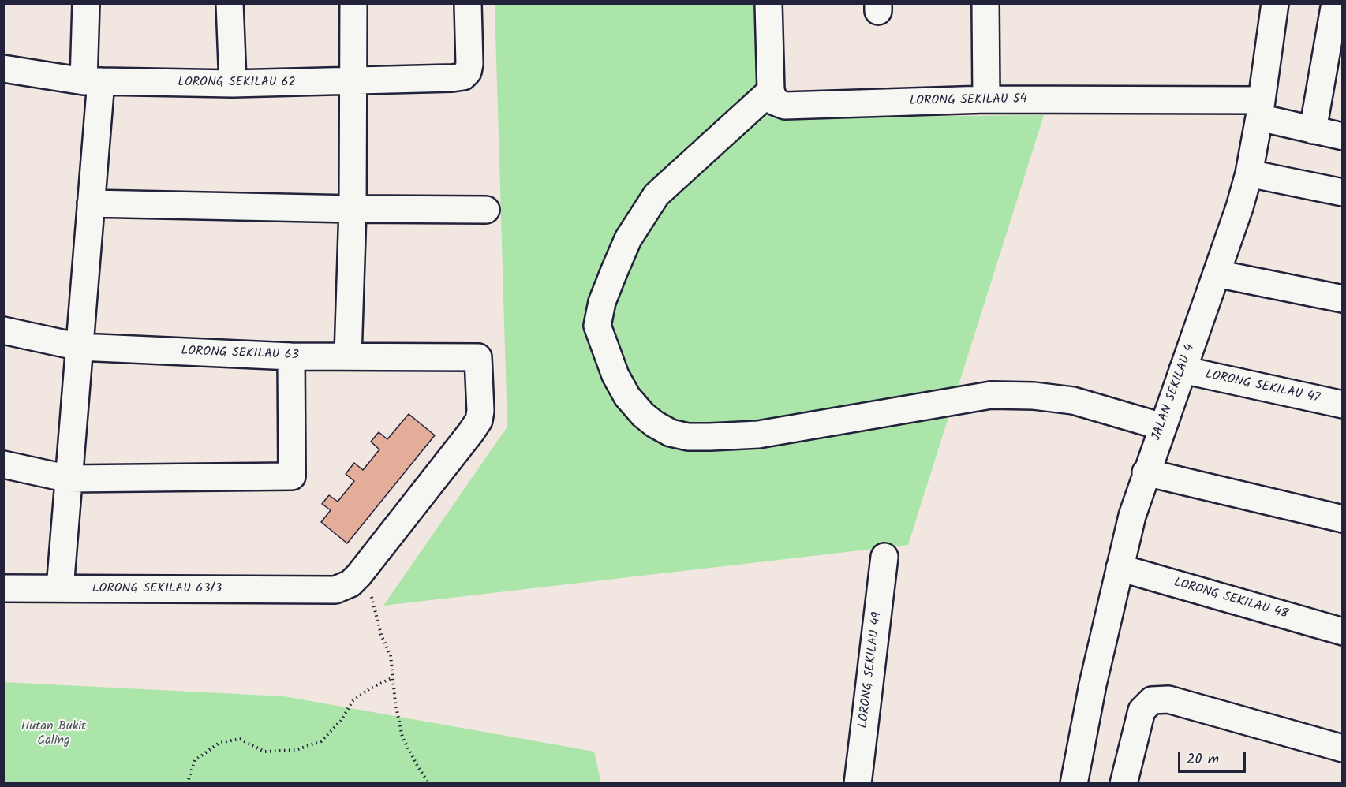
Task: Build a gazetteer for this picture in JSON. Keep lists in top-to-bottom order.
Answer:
{
  "streets": {
    "street": [
      "LORONG SEKILAU 62",
      "LORONG SEKILAU 54",
      "LORONG SEKILAU 63",
      "LORONG SEKILAU 47",
      "JALAN SEKILAU 4",
      "LORONG SEKILAU 63/3",
      "LORONG SEKILAU 48",
      "LORONG SEKILAU 49"
    ]
  },
  "crossings": [
    ["LORONG SEKILAU 54", "JALAN SEKILAU 4"],
    ["LORONG SEKILAU 63", "LORONG SEKILAU 63/3"],
    ["LORONG SEKILAU 47", "JALAN SEKILAU 4"],
    ["JALAN SEKILAU 4", "LORONG SEKILAU 48"]
  ],
  "parks": ["Hutan Bukit Galing"],
  "scale_bar": "20 m"
}
